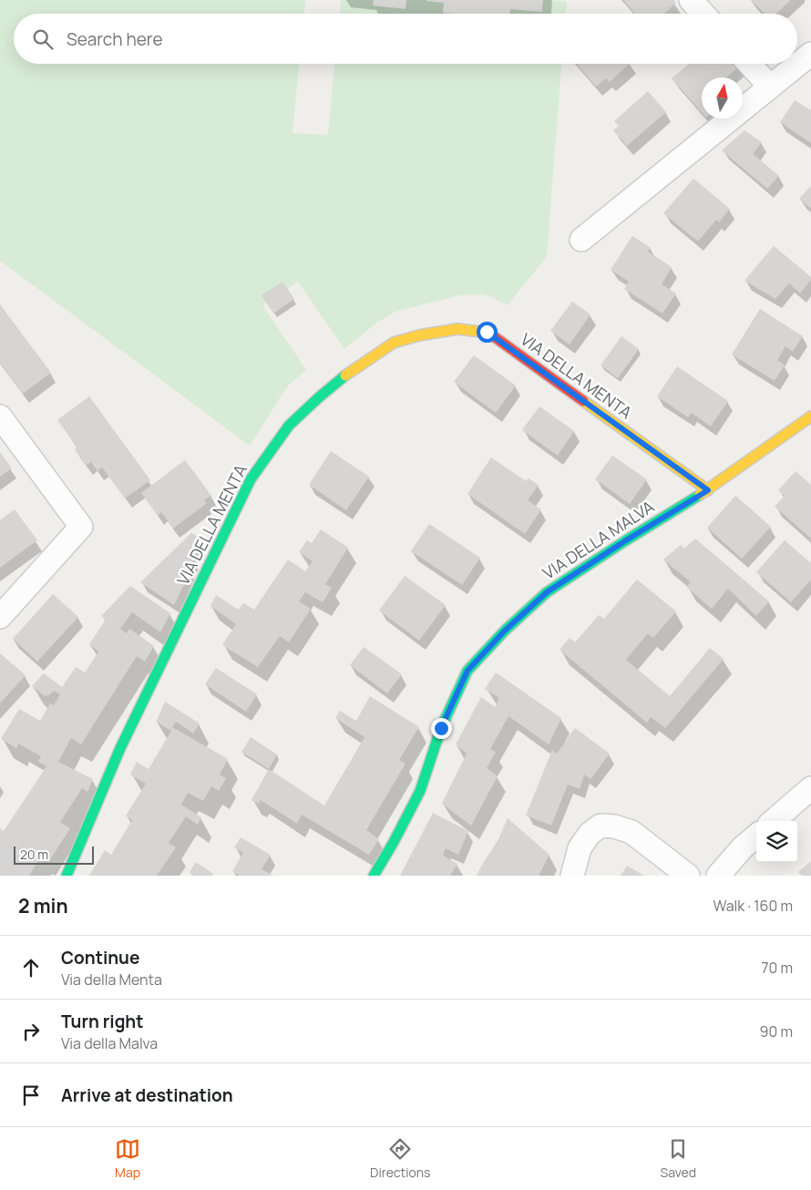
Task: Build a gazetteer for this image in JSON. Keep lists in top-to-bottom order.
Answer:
{
  "streets": {
    "street": ["VIA DELLA MENTA", "VIA DELLA MALVA"]
  },
  "crossings": [
    ["VIA DELLA MENTA", "VIA DELLA MALVA"]
  ],
  "scale_bar": "20 m",
  "north": "top",
  "page": {
    "search": "Search here",
    "scale": "20 m",
    "heading": ["2 min", "Walk · 160 m"],
    "list": [
      ["Continue", "Via della Menta", "70 m"],
      ["Turn right", "Via della Malva", "90 m"],
      "Arrive at destination"
    ],
    "nav": ["Map", "Directions", "Saved"]
  }
}
